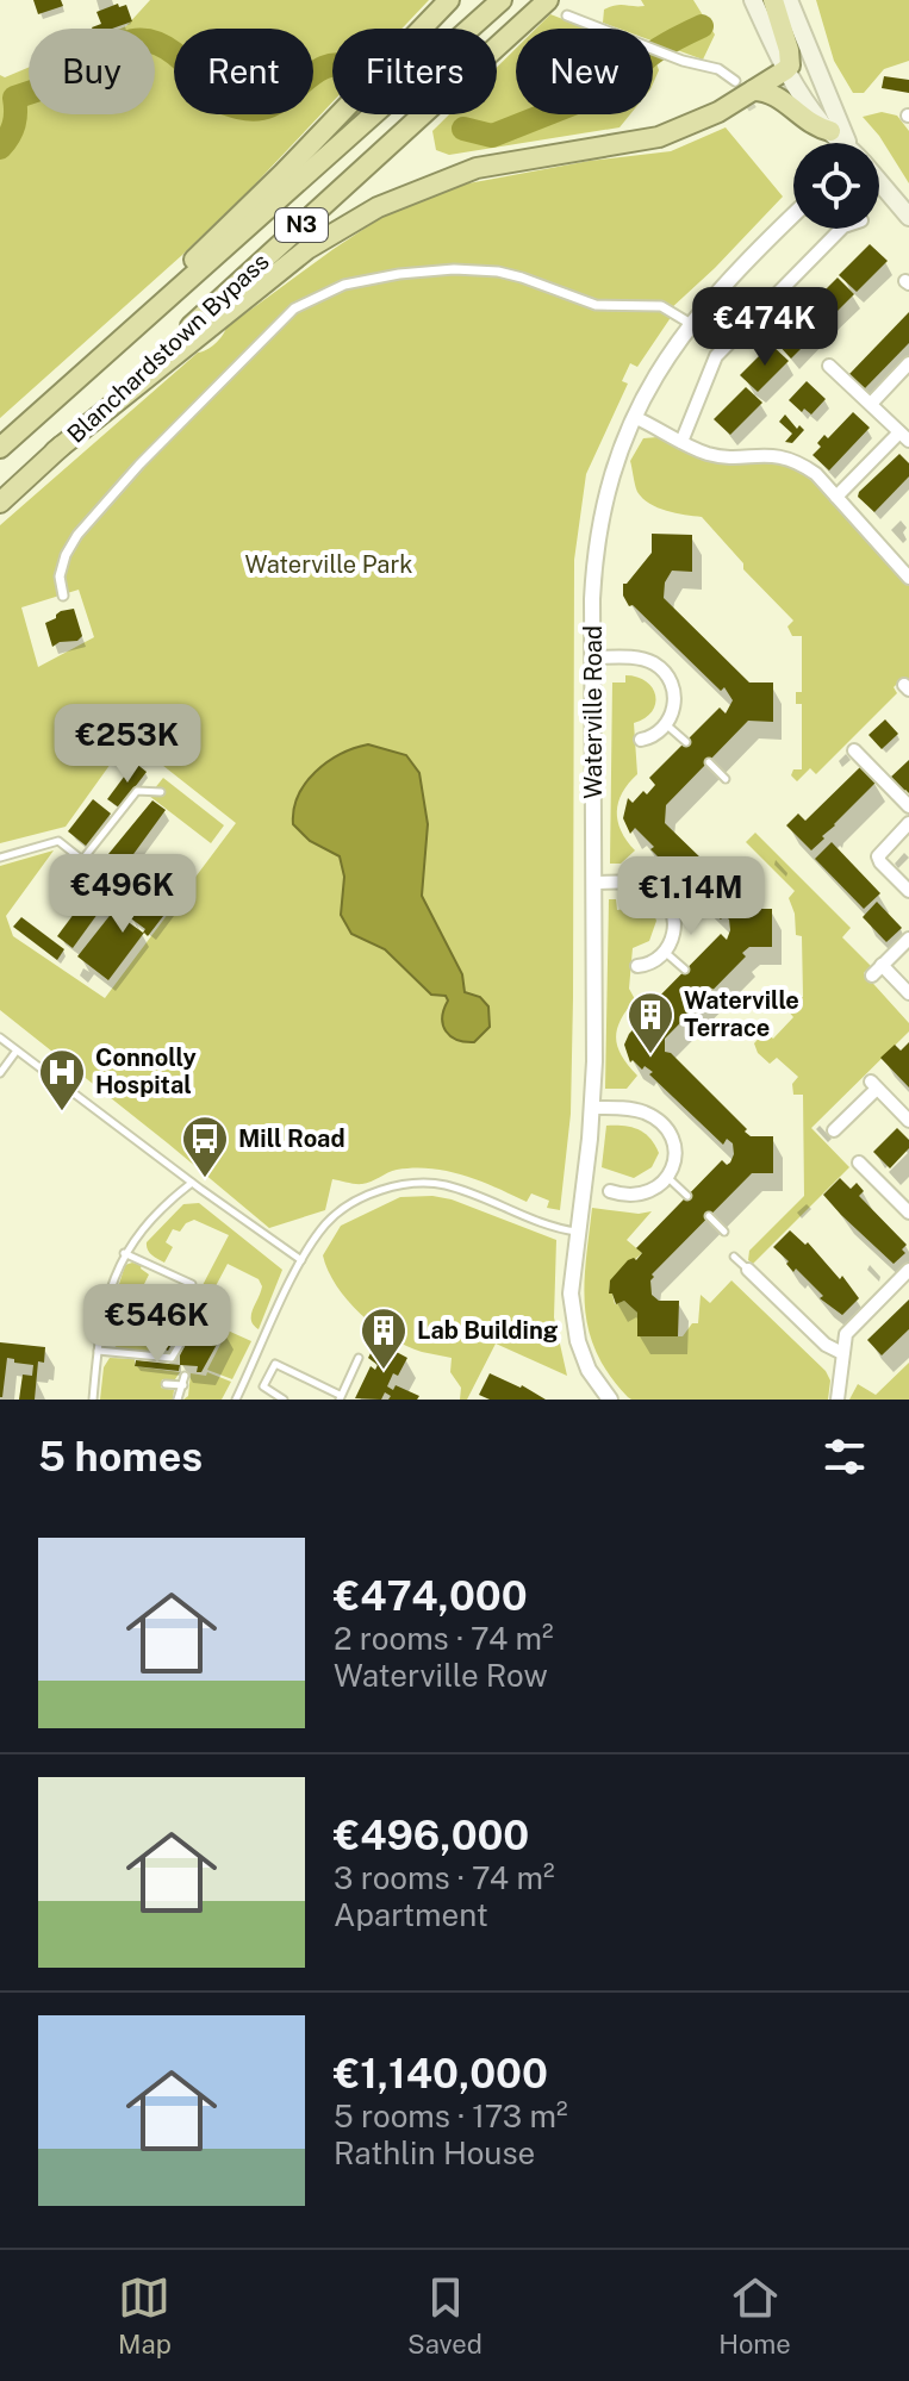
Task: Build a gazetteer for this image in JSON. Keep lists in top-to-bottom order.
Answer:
{
  "streets": {
    "highway": ["N3", "Blanchardstown Bypass"],
    "street": ["Waterville Road"]
  },
  "parks": ["Waterville Park"],
  "places": {
    "building": ["Waterville Terrace", "Lab Building"],
    "hospital": ["Connolly Hospital"],
    "bus stop": ["Mill Road"]
  },
  "page": {
    "chip": [
      "Buy",
      "Rent",
      "Filters",
      "New"
    ],
    "price": [
      "€474K",
      "€253K",
      "€496K",
      "€1.14M",
      "€546K"
    ],
    "heading": "5 homes",
    "list": [
      {
        "name": "€474,000",
        "note": "2 rooms · 74 m² · Waterville Row"
      },
      {
        "name": "€496,000",
        "note": "3 rooms · 74 m² · Apartment"
      },
      {
        "name": "€1,140,000",
        "note": "5 rooms · 173 m² · Rathlin House"
      }
    ],
    "tabs": ["Map", "Saved", "Home"]
  }
}
